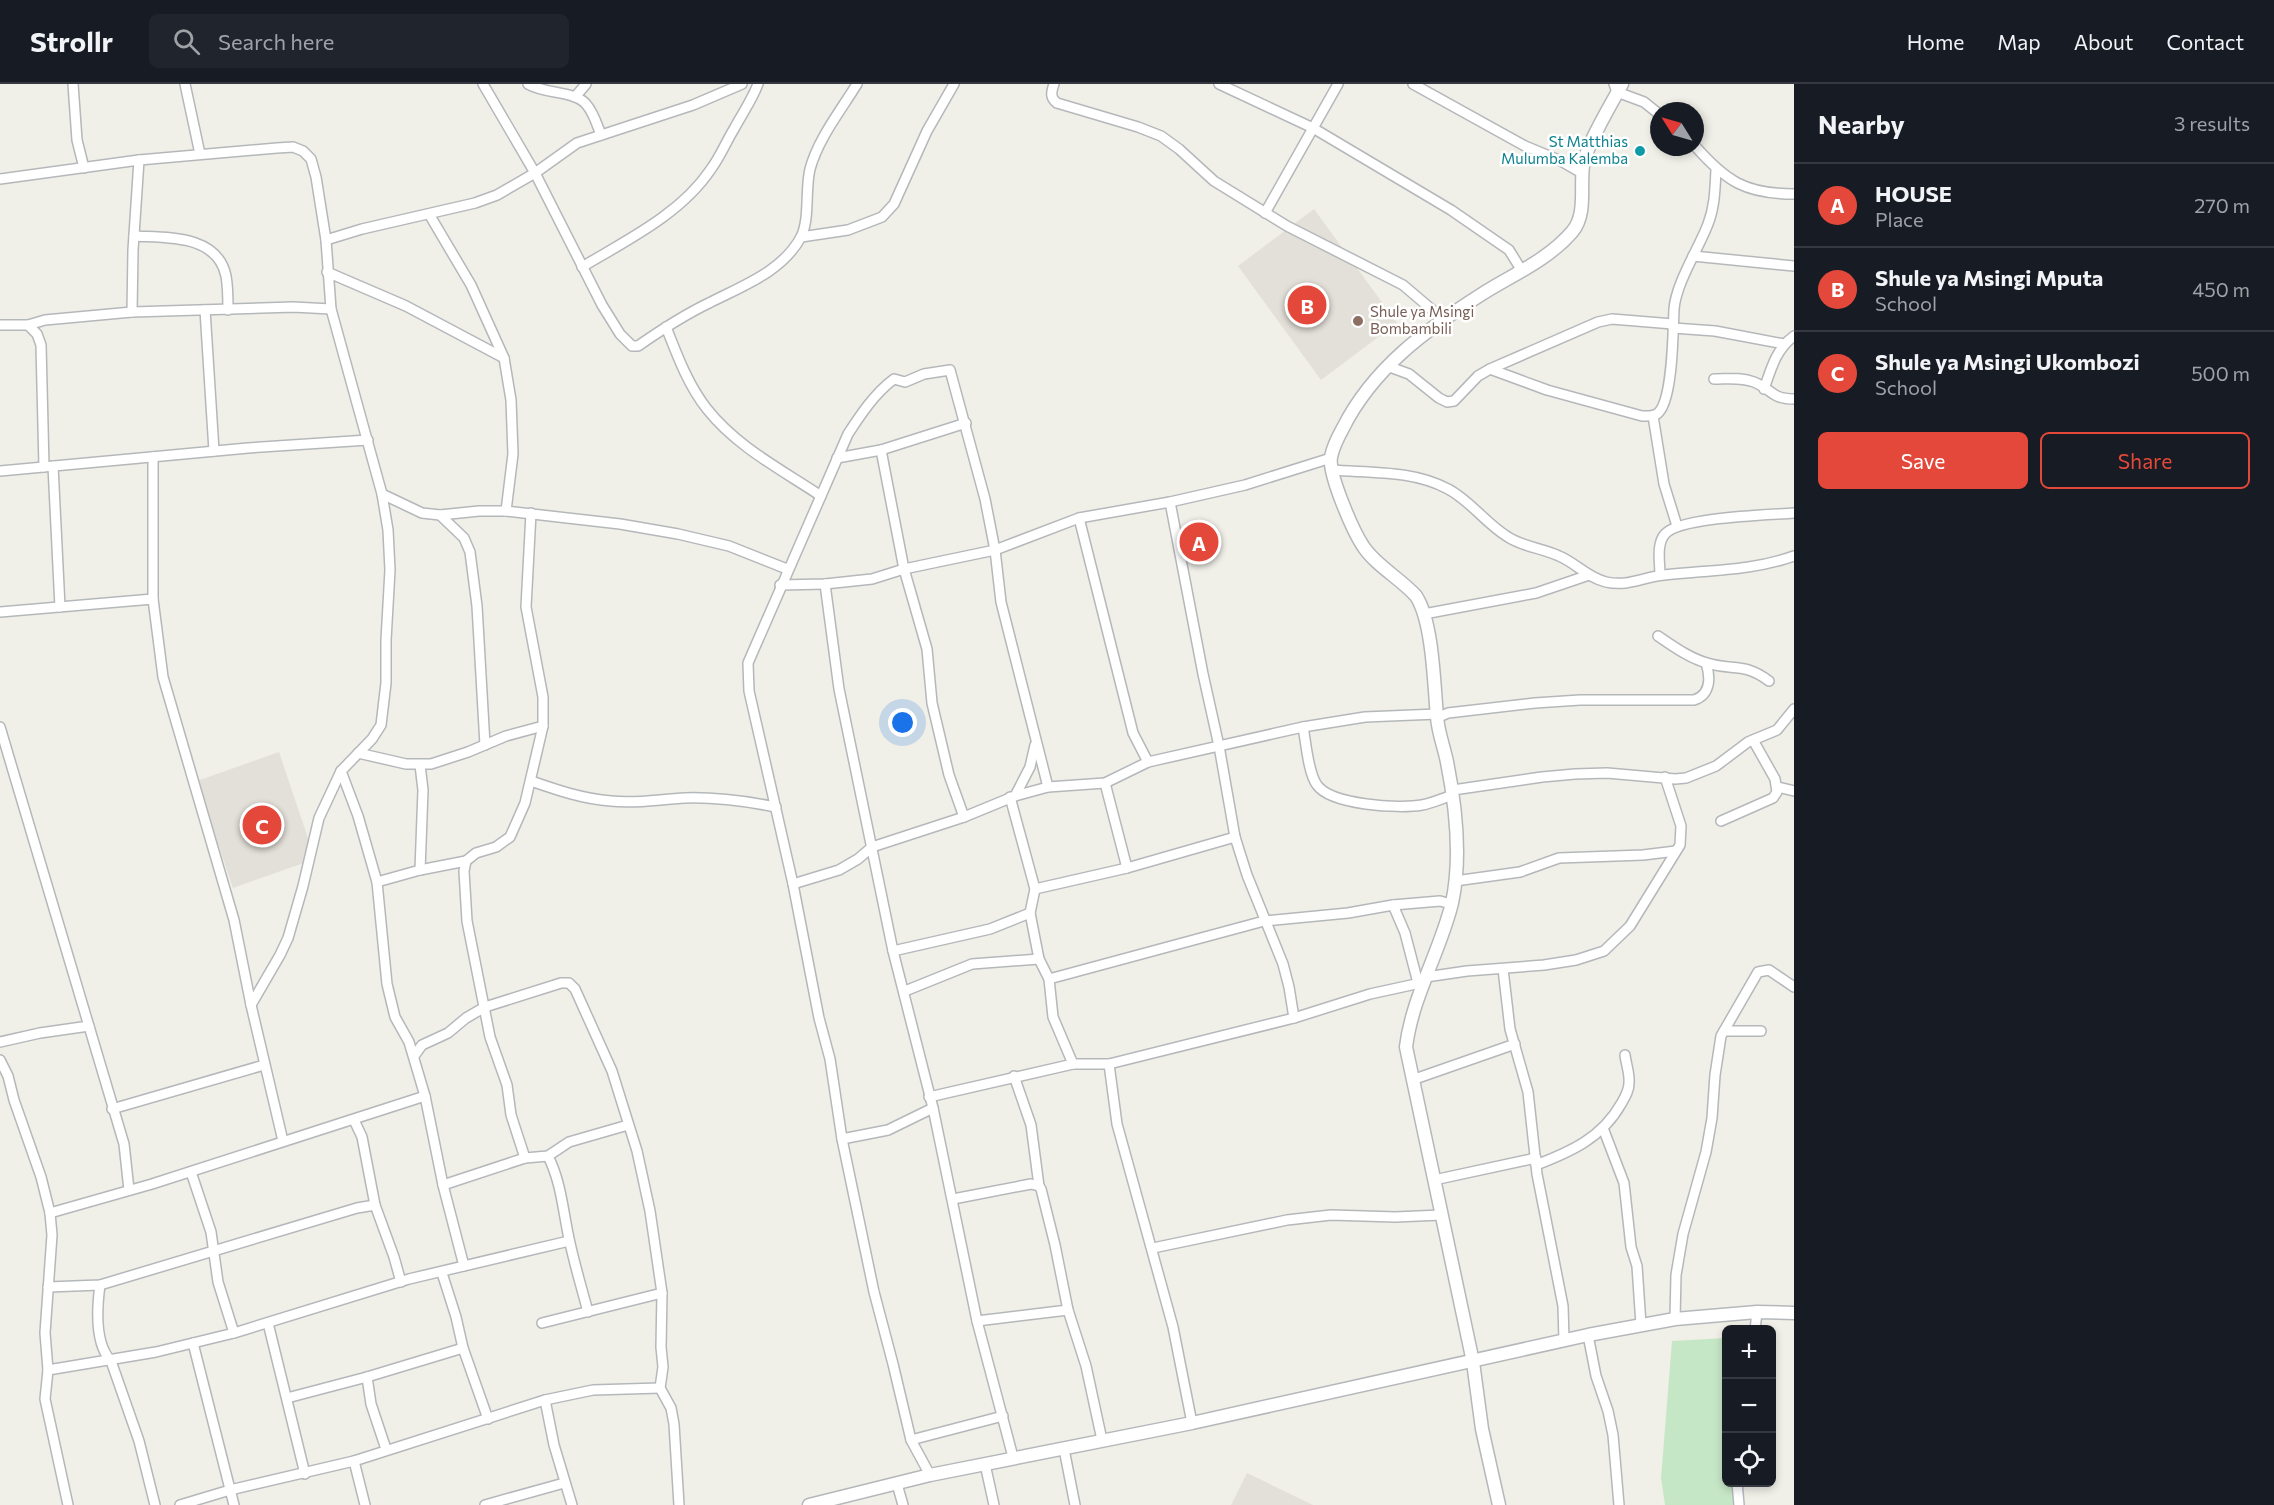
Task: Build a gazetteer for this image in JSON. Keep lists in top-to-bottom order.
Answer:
{
  "places": ["St Matthias Mulumba Kalemba", "Shule ya Msingi Bombambili"],
  "north": "top left",
  "page": {
    "header": "Strollr",
    "search": "Search here",
    "nav": [
      "Home",
      "Map",
      "About",
      "Contact"
    ],
    "heading": ["Nearby", "3 results"],
    "list": [
      {
        "mark": "A",
        "name": "HOUSE",
        "note": "Place",
        "value": "270 m"
      },
      {
        "mark": "B",
        "name": "Shule ya Msingi Mputa",
        "note": "School",
        "value": "450 m"
      },
      {
        "mark": "C",
        "name": "Shule ya Msingi Ukombozi",
        "note": "School",
        "value": "500 m"
      }
    ],
    "pins": ["B", "A", "C"],
    "buttons": ["Save", "Share"],
    "map_buttons": ["+", "−"]
  }
}
